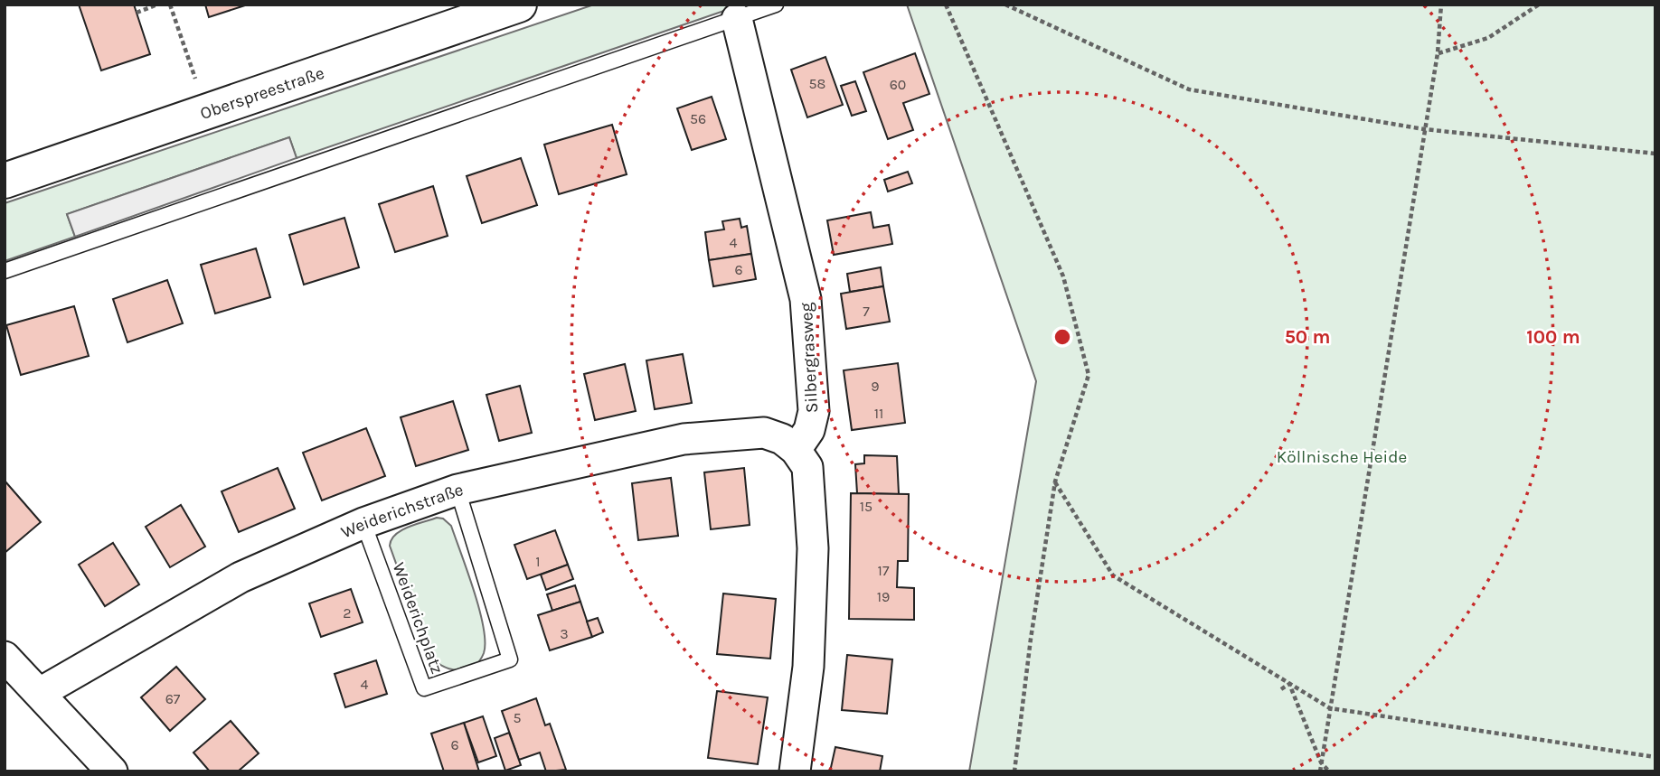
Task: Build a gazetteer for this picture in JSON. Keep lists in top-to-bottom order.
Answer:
{
  "streets": {
    "main road": ["Oberspreestraße"],
    "street": ["Silbergrasweg", "Weiderichstraße"],
    "lane": ["Weiderichplatz"]
  },
  "crossings": [
    ["Silbergrasweg", "Weiderichstraße"],
    ["Weiderichstraße", "Weiderichplatz"]
  ],
  "parks": ["Köllnische Heide"],
  "house_numbers": [
    "58",
    "60",
    "56",
    "4",
    "6",
    "7",
    "9",
    "11",
    "15",
    "1",
    "17",
    "19",
    "2",
    "3",
    "4",
    "67",
    "5",
    "6"
  ],
  "rings": ["50 m", "100 m"]
}
